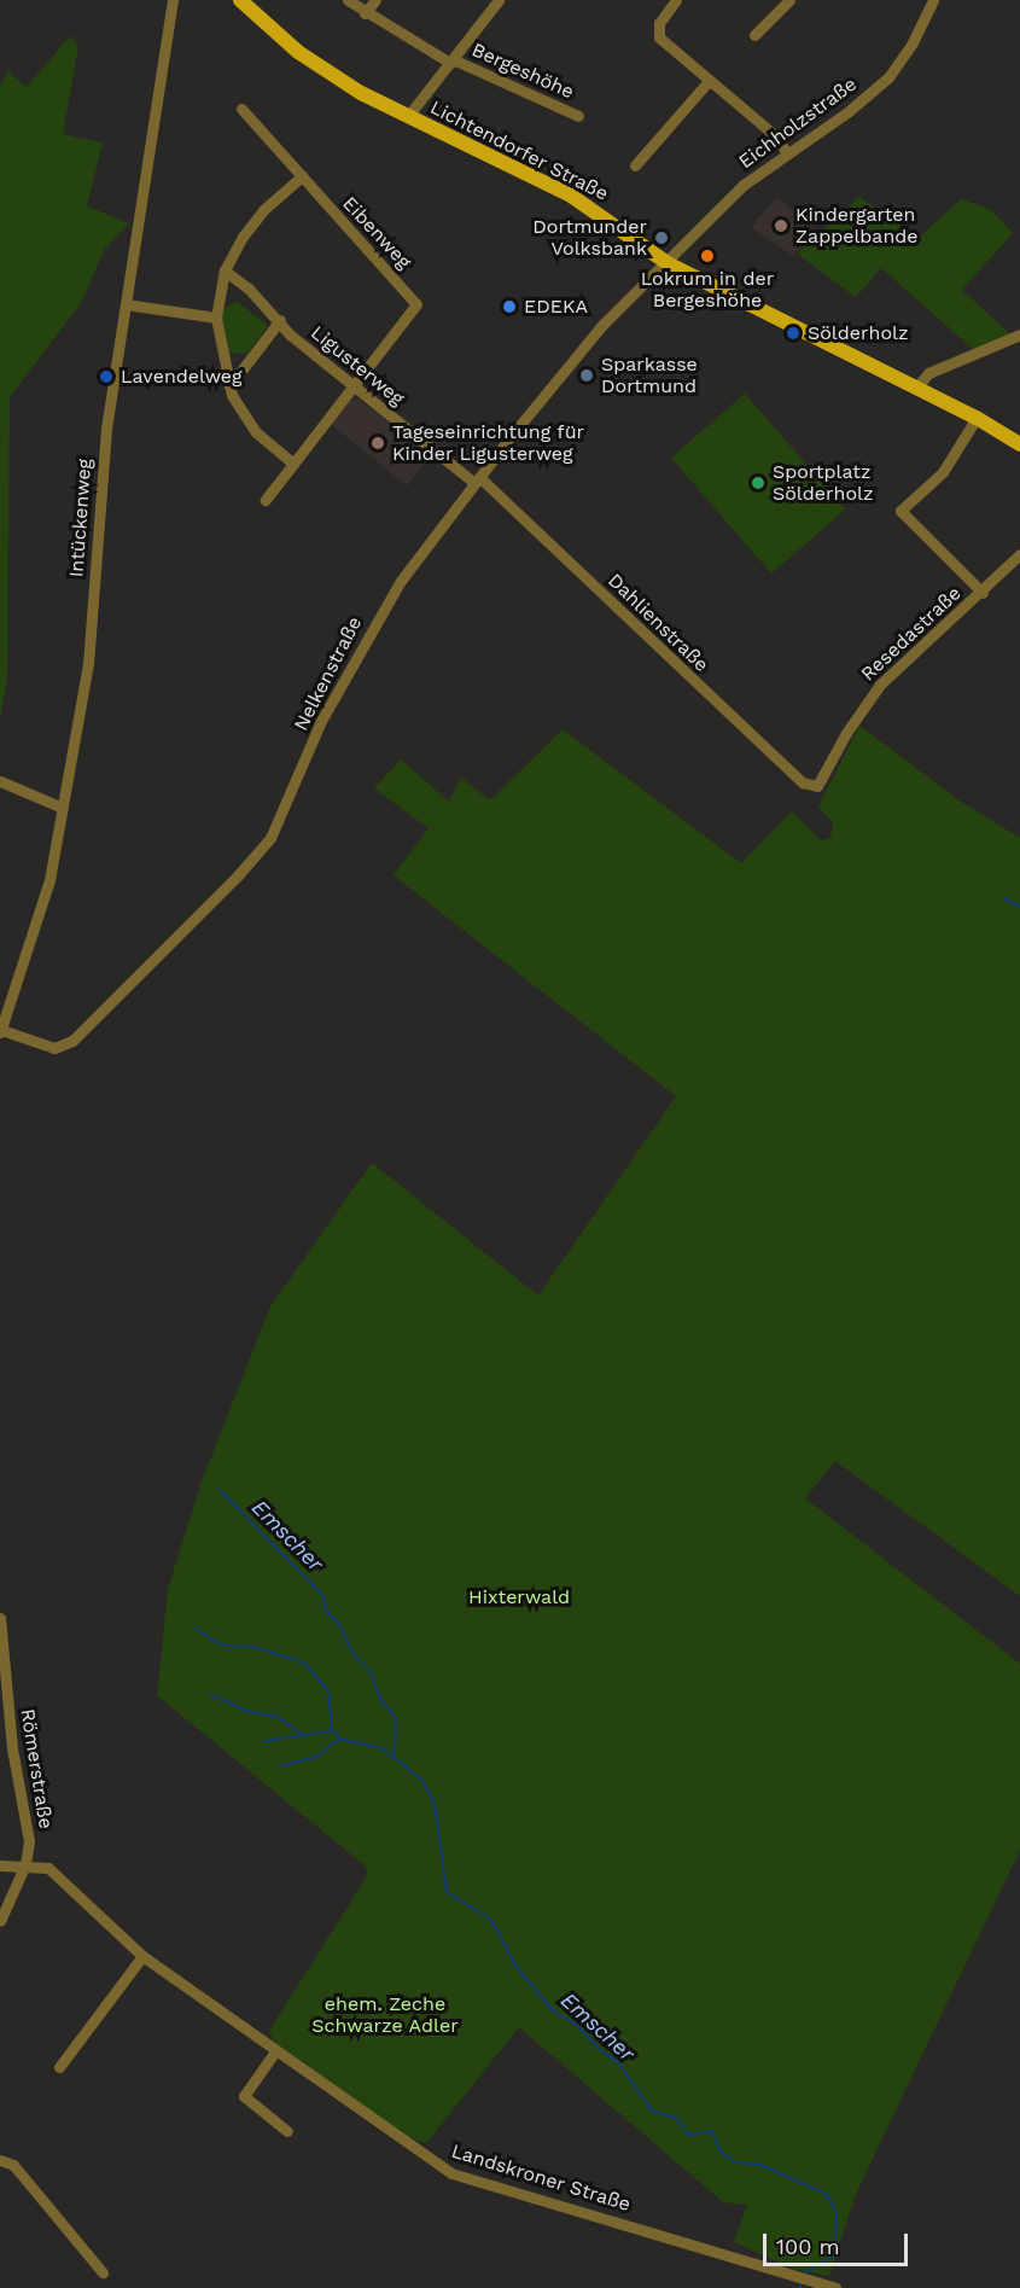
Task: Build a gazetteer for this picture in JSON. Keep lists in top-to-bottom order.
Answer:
{
  "streets": {
    "main road": ["Lichtendorfer Straße"],
    "street": [
      "Bergeshöhe",
      "Eichholzstraße",
      "Eibenweg",
      "Ligusterweg",
      "Intückenweg",
      "Dahlienstraße",
      "Resedastraße",
      "Nelkenstraße",
      "Römerstraße",
      "Landskroner Straße"
    ]
  },
  "crossings": [
    ["Eichholzstraße", "Lichtendorfer Straße"],
    ["Eichholzstraße", "Nelkenstraße"],
    ["Lichtendorfer Straße", "Nelkenstraße"],
    ["Eibenweg", "Ligusterweg"],
    ["Ligusterweg", "Dahlienstraße"],
    ["Ligusterweg", "Nelkenstraße"],
    ["Intückenweg", "Nelkenstraße"],
    ["Dahlienstraße", "Resedastraße"],
    ["Dahlienstraße", "Nelkenstraße"],
    ["Römerstraße", "Landskroner Straße"]
  ],
  "water": ["Emscher"],
  "parks": ["Hixterwald", "ehem. Zeche Schwarze Adler"],
  "places": [
    "Kindergarten Zappelbande",
    "Dortmunder Volksbank",
    "Lokrum in der Bergeshöhe",
    "EDEKA",
    "Sölderholz",
    "Sparkasse Dortmund",
    "Lavendelweg",
    "Tageseinrichtung für Kinder Ligusterweg",
    "Sportplatz Sölderholz"
  ],
  "scale_bar": "100 m"
}
